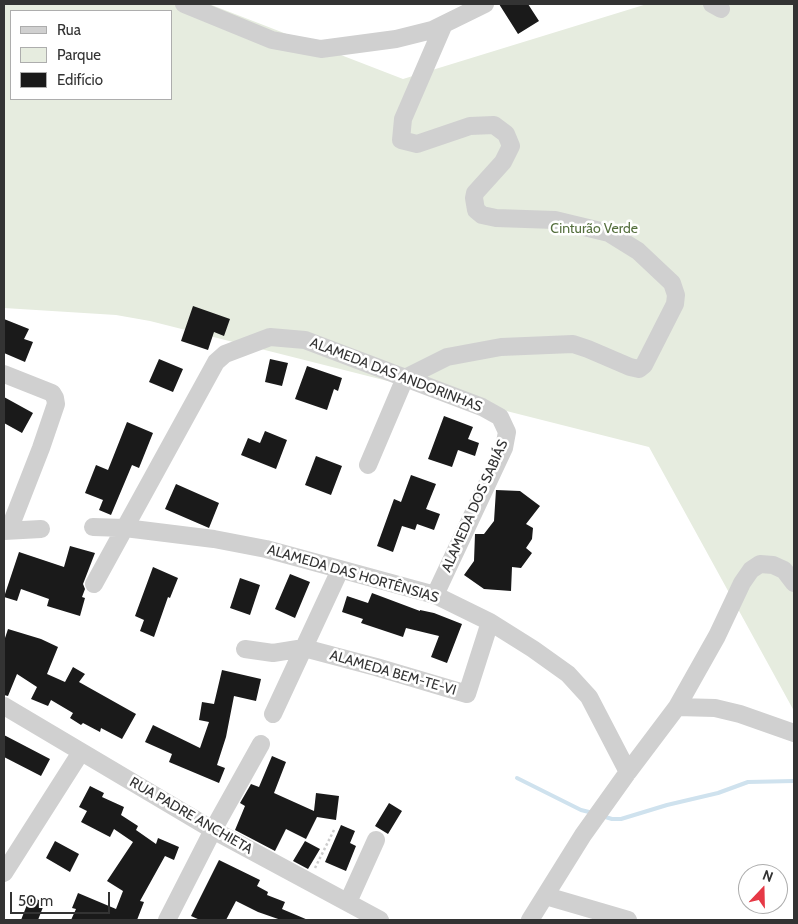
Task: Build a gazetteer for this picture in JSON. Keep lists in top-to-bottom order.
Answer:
{
  "streets": {
    "street": [
      "ALAMEDA DAS ANDORINHAS",
      "ALAMEDA DOS SABIÁS",
      "ALAMEDA DAS HORTÊNSIAS",
      "ALAMEDA BEM-TE-VI",
      "RUA PADRE ANCHIETA"
    ]
  },
  "crossings": [
    ["ALAMEDA DAS ANDORINHAS", "ALAMEDA DOS SABIÁS"],
    ["ALAMEDA DAS ANDORINHAS", "ALAMEDA DAS HORTÊNSIAS"],
    ["ALAMEDA DOS SABIÁS", "ALAMEDA DAS HORTÊNSIAS"],
    ["ALAMEDA DAS HORTÊNSIAS", "ALAMEDA BEM-TE-VI"]
  ],
  "parks": ["Cinturão Verde"],
  "legend": ["Rua", "Parque", "Edifício"],
  "scale_bar": "50 m",
  "north": "top"
}
